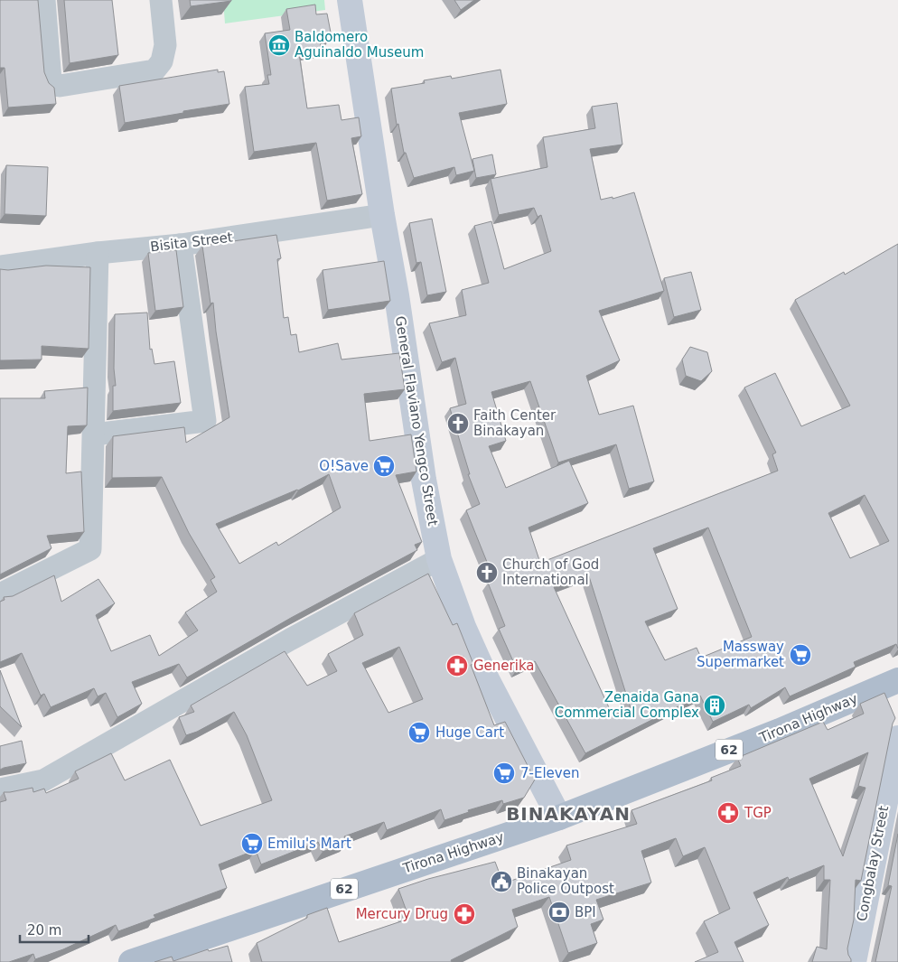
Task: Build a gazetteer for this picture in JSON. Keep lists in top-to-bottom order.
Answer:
{
  "streets": {
    "main road": [
      "General Flaviano Yengco Street",
      "Tirona Highway",
      "62",
      "Congbalay Street"
    ],
    "street": ["Bisita Street"]
  },
  "crossings": [
    ["Bisita Street", "General Flaviano Yengco Street"],
    ["General Flaviano Yengco Street", "Tirona Highway"]
  ],
  "districts": ["BINAKAYAN"],
  "places": {
    "museum": ["Baldomero Aguinaldo Museum"],
    "church": ["Faith Center Binakayan", "Church of God International"],
    "supermarket": [
      "O!Save",
      "Massway Supermarket",
      "Huge Cart",
      "7-Eleven",
      "Emilu's Mart"
    ],
    "pharmacy": ["Generika", "TGP", "Mercury Drug"],
    "building": ["Zenaida Gana Commercial Complex"],
    "public building": ["Binakayan Police Outpost"],
    "bank": ["BPI"]
  },
  "scale_bar": "20 m"
}
